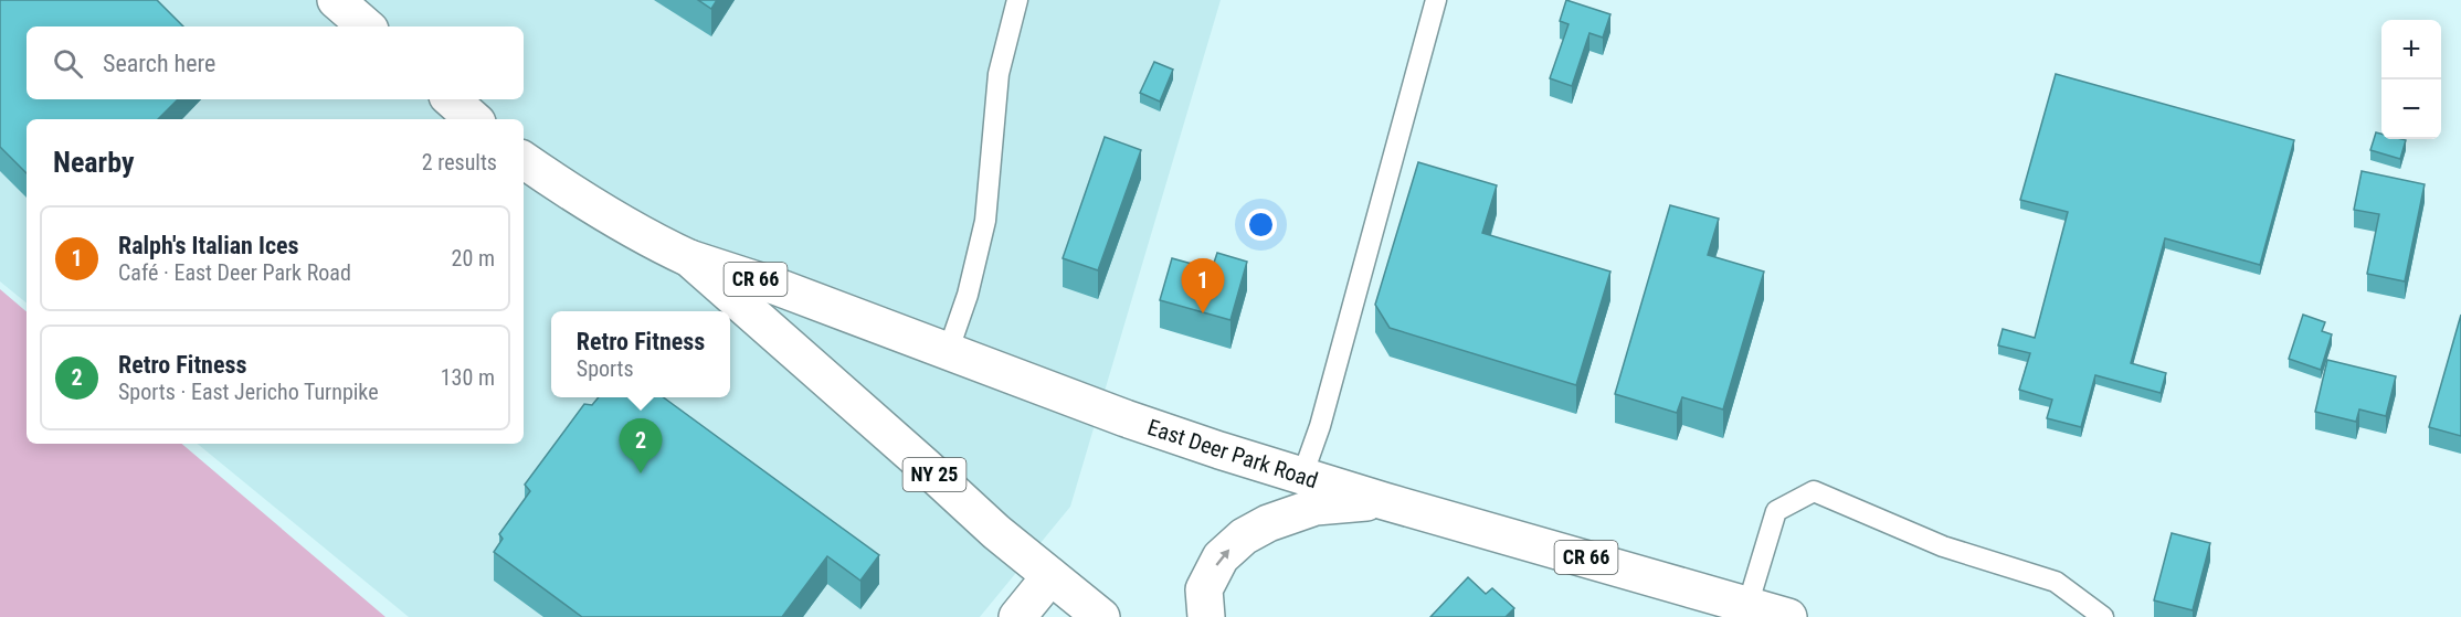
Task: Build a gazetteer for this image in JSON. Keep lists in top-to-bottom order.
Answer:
{
  "streets": {
    "main road": ["CR 66", "East Deer Park Road", "NY 25"]
  },
  "crossings": [
    ["East Deer Park Road", "NY 25"]
  ],
  "page": {
    "map_buttons": ["+", "−"],
    "search": "Search here",
    "heading": ["Nearby", "2 results"],
    "list": [
      {
        "mark": "1",
        "name": "Ralph's Italian Ices",
        "note": "Café · East Deer Park Road",
        "value": "20 m"
      },
      {
        "mark": "2",
        "name": "Retro Fitness",
        "note": "Sports · East Jericho Turnpike",
        "value": "130 m"
      }
    ],
    "pins": ["1", "2"],
    "popup": ["Retro Fitness", "Sports"]
  }
}
